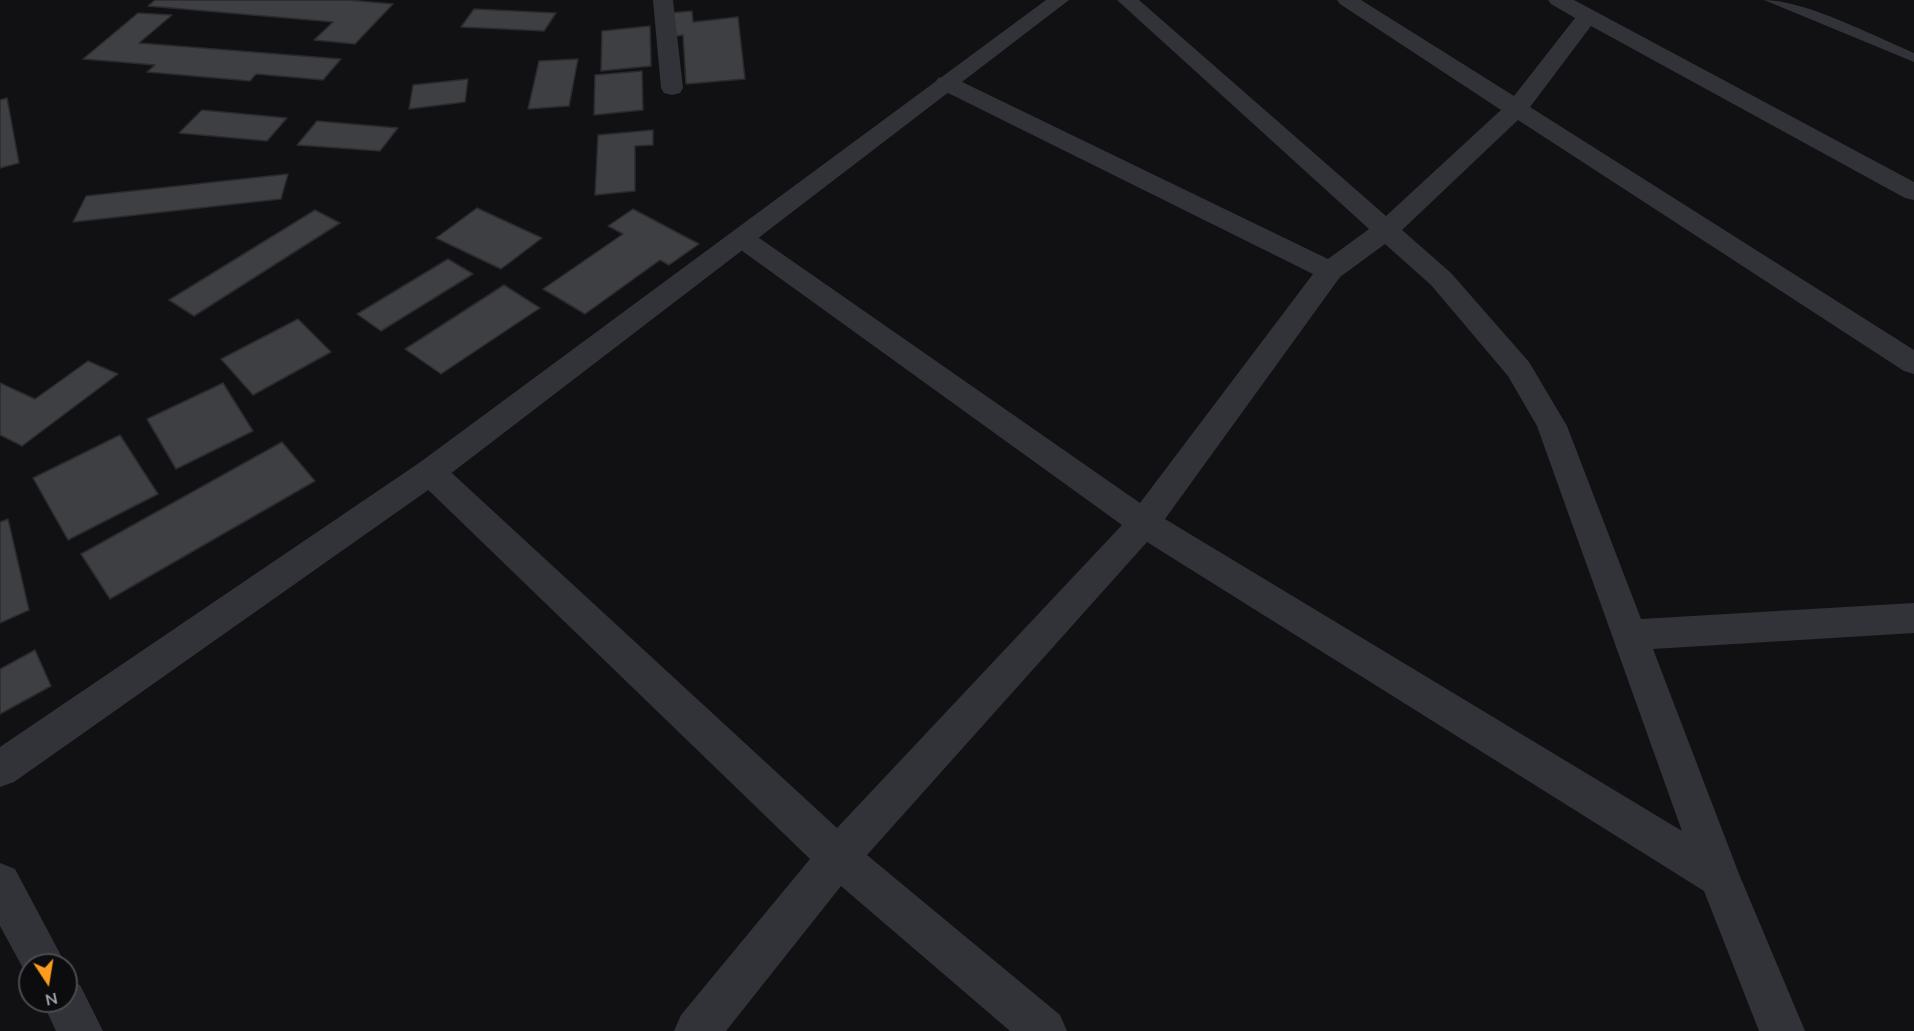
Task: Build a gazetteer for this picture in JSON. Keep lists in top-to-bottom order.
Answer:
{
  "north": "bottom"
}
